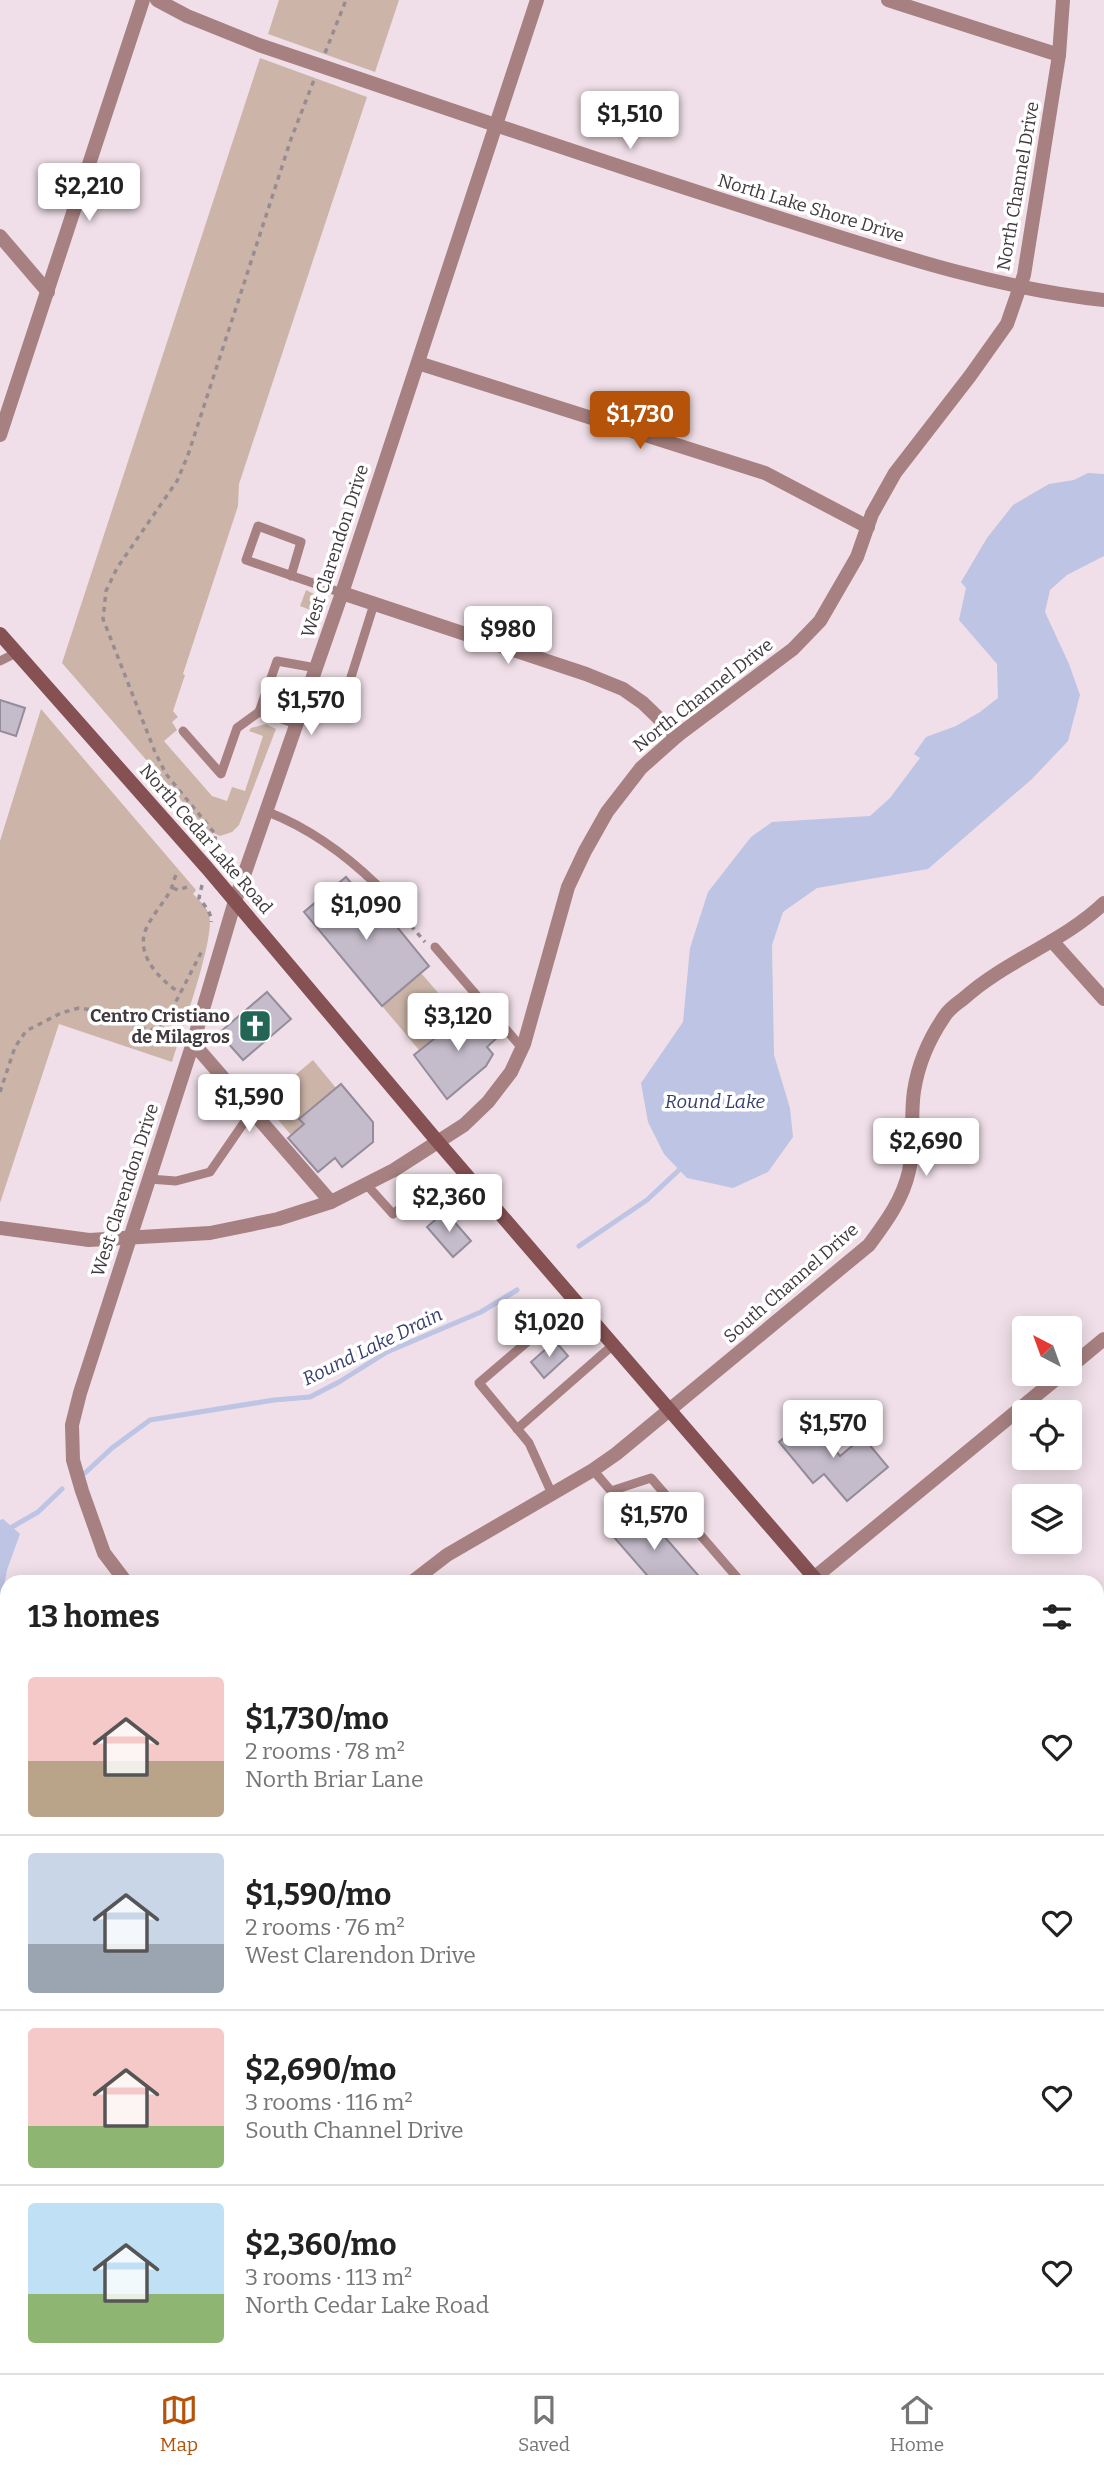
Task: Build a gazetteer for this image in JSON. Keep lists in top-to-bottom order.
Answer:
{
  "streets": {
    "main road": ["North Cedar Lake Road"],
    "street": [
      "North Channel Drive",
      "North Lake Shore Drive",
      "West Clarendon Drive",
      "South Channel Drive"
    ]
  },
  "crossings": [
    ["North Channel Drive", "North Lake Shore Drive"],
    ["North Channel Drive", "West Clarendon Drive"],
    ["North Channel Drive", "North Cedar Lake Road"],
    ["North Lake Shore Drive", "West Clarendon Drive"],
    ["West Clarendon Drive", "North Cedar Lake Road"],
    ["North Cedar Lake Road", "South Channel Drive"]
  ],
  "water": ["Round Lake", "Round Lake Drain"],
  "places": {
    "church": ["Centro Cristiano de Milagros"]
  },
  "north": "top left",
  "page": {
    "price": [
      "$1,510",
      "$2,210",
      "$1,730",
      "$980",
      "$1,570",
      "$1,090",
      "$3,120",
      "$1,590",
      "$2,690",
      "$2,360",
      "$1,020",
      "$1,570",
      "$1,570"
    ],
    "heading": "13 homes",
    "list": [
      {
        "name": "$1,730/mo",
        "note": "2 rooms · 78 m² · North Briar Lane"
      },
      {
        "name": "$1,590/mo",
        "note": "2 rooms · 76 m² · West Clarendon Drive"
      },
      {
        "name": "$2,690/mo",
        "note": "3 rooms · 116 m² · South Channel Drive"
      },
      {
        "name": "$2,360/mo",
        "note": "3 rooms · 113 m² · North Cedar Lake Road"
      }
    ],
    "tabs": ["Map", "Saved", "Home"]
  }
}
